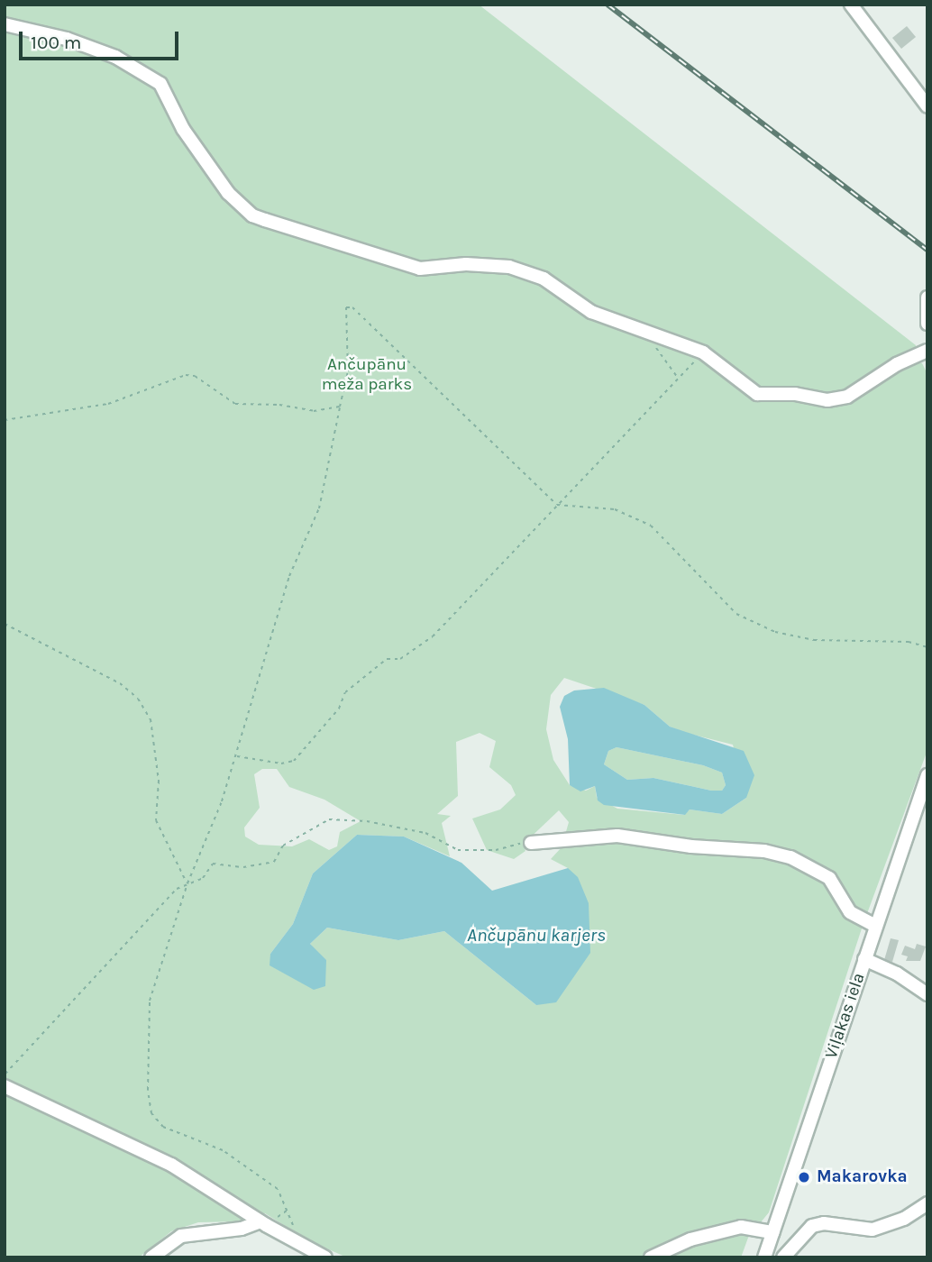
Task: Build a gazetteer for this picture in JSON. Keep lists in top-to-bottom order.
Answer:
{
  "streets": {
    "street": ["Viļakas iela"]
  },
  "water": ["Ančupānu karjers"],
  "parks": ["Ančupānu meža parks"],
  "places": ["Makarovka"],
  "scale_bar": "100 m"
}
